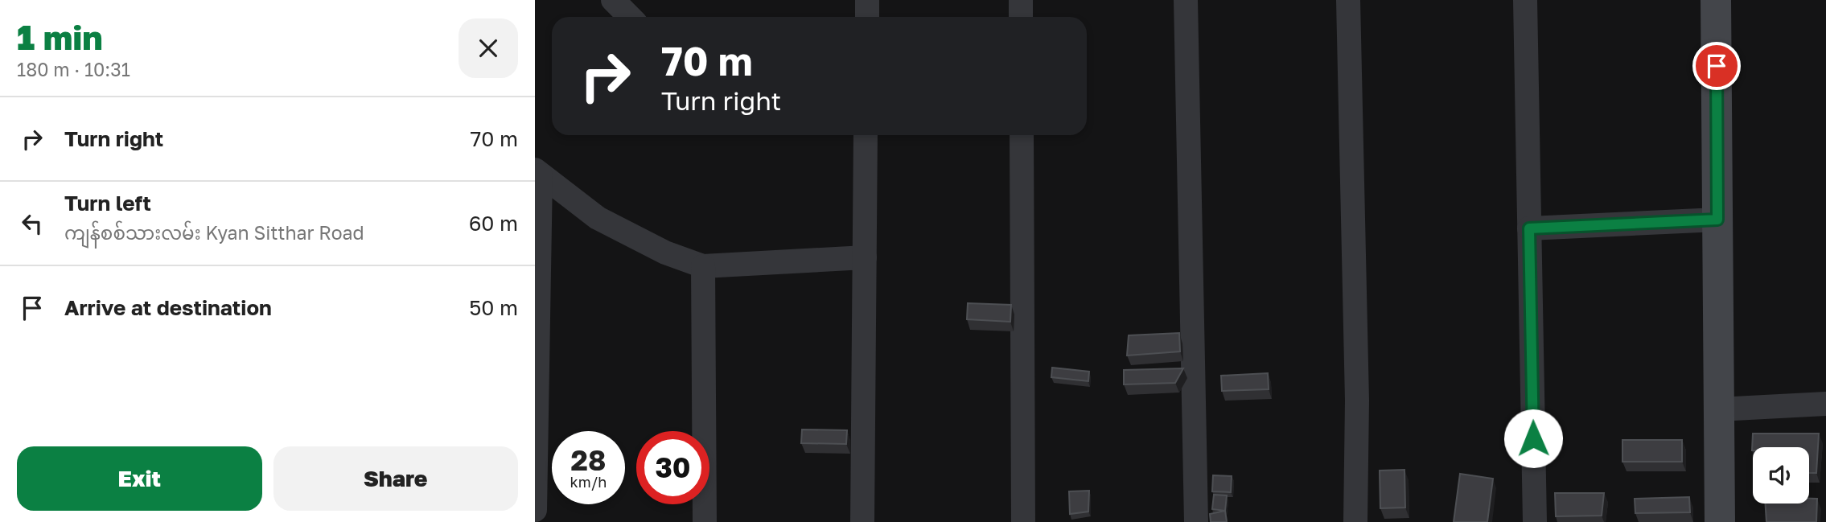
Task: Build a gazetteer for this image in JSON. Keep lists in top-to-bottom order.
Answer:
{
  "page": {
    "heading": ["1 min", "180 m · 10:31"],
    "turn": ["70 m", "Turn right"],
    "list": [
      {
        "name": "Turn right",
        "value": "70 m"
      },
      {
        "name": "Turn left",
        "note": "ကျန်စစ်သားလမ်း Kyan Sitthar Road",
        "value": "60 m"
      },
      {
        "name": "Arrive at destination",
        "value": "50 m"
      }
    ],
    "speed": "28 km/h",
    "limit": "30",
    "buttons": ["Exit", "Share"]
  }
}
